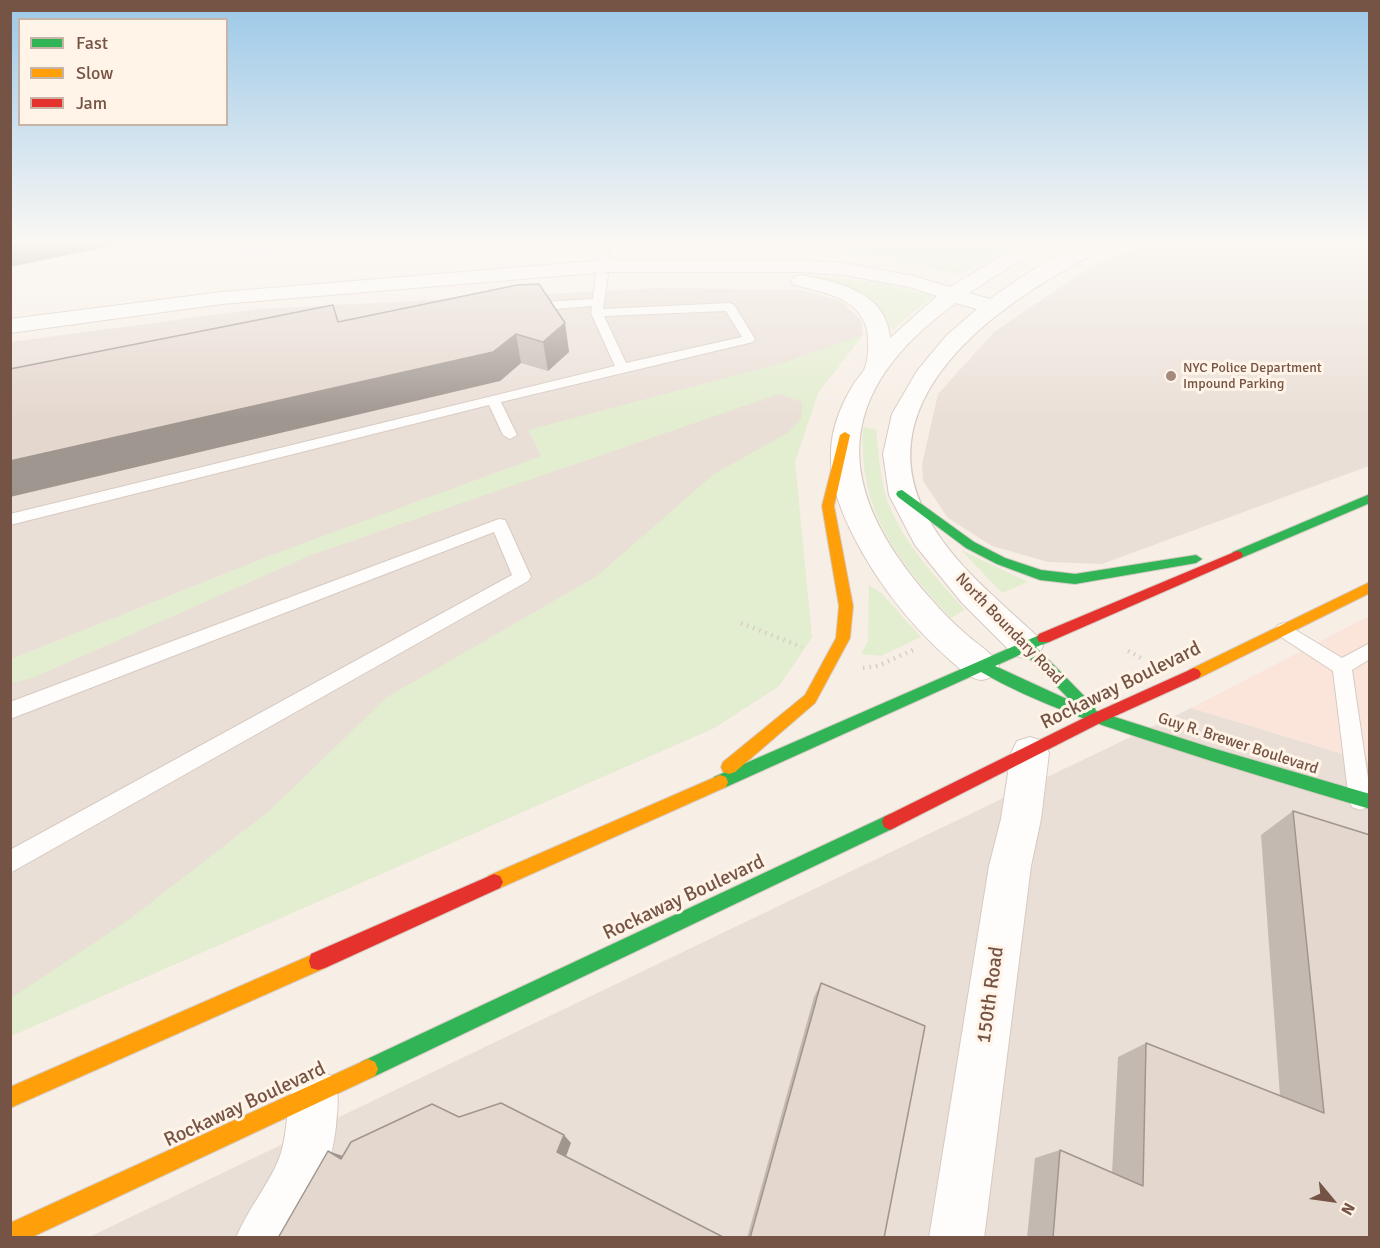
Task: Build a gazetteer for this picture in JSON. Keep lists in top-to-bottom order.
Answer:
{
  "streets": {
    "main road": ["North Boundary Road", "Rockaway Boulevard", "Guy R. Brewer Boulevard"],
    "street": ["150th Road"]
  },
  "crossings": [
    ["North Boundary Road", "Rockaway Boulevard"],
    ["North Boundary Road", "Guy R. Brewer Boulevard"],
    ["Rockaway Boulevard", "Guy R. Brewer Boulevard"],
    ["Rockaway Boulevard", "150th Road"]
  ],
  "places": ["NYC Police Department Impound Parking"],
  "legend": ["Fast", "Slow", "Jam"],
  "north": "bottom right"
}
